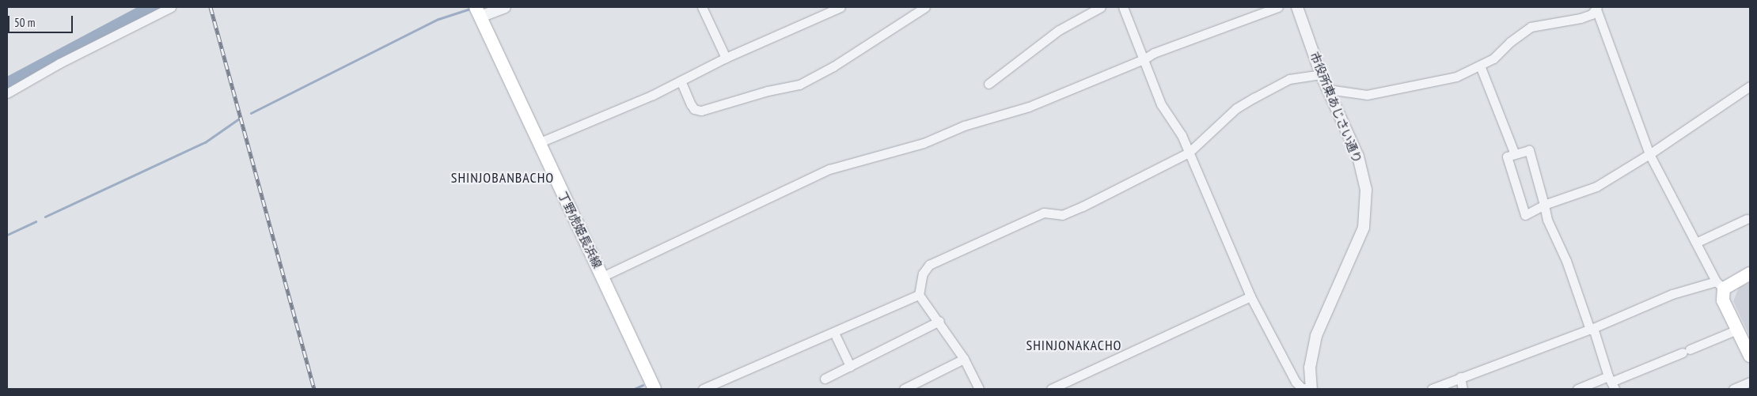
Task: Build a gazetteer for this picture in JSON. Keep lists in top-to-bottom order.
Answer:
{
  "streets": {
    "main road": ["丁野虎姫長浜線"],
    "street": ["市役所東あじさい通り"]
  },
  "districts": ["SHINJOBANBACHO", "SHINJONAKACHO"],
  "scale_bar": "50 m"
}
